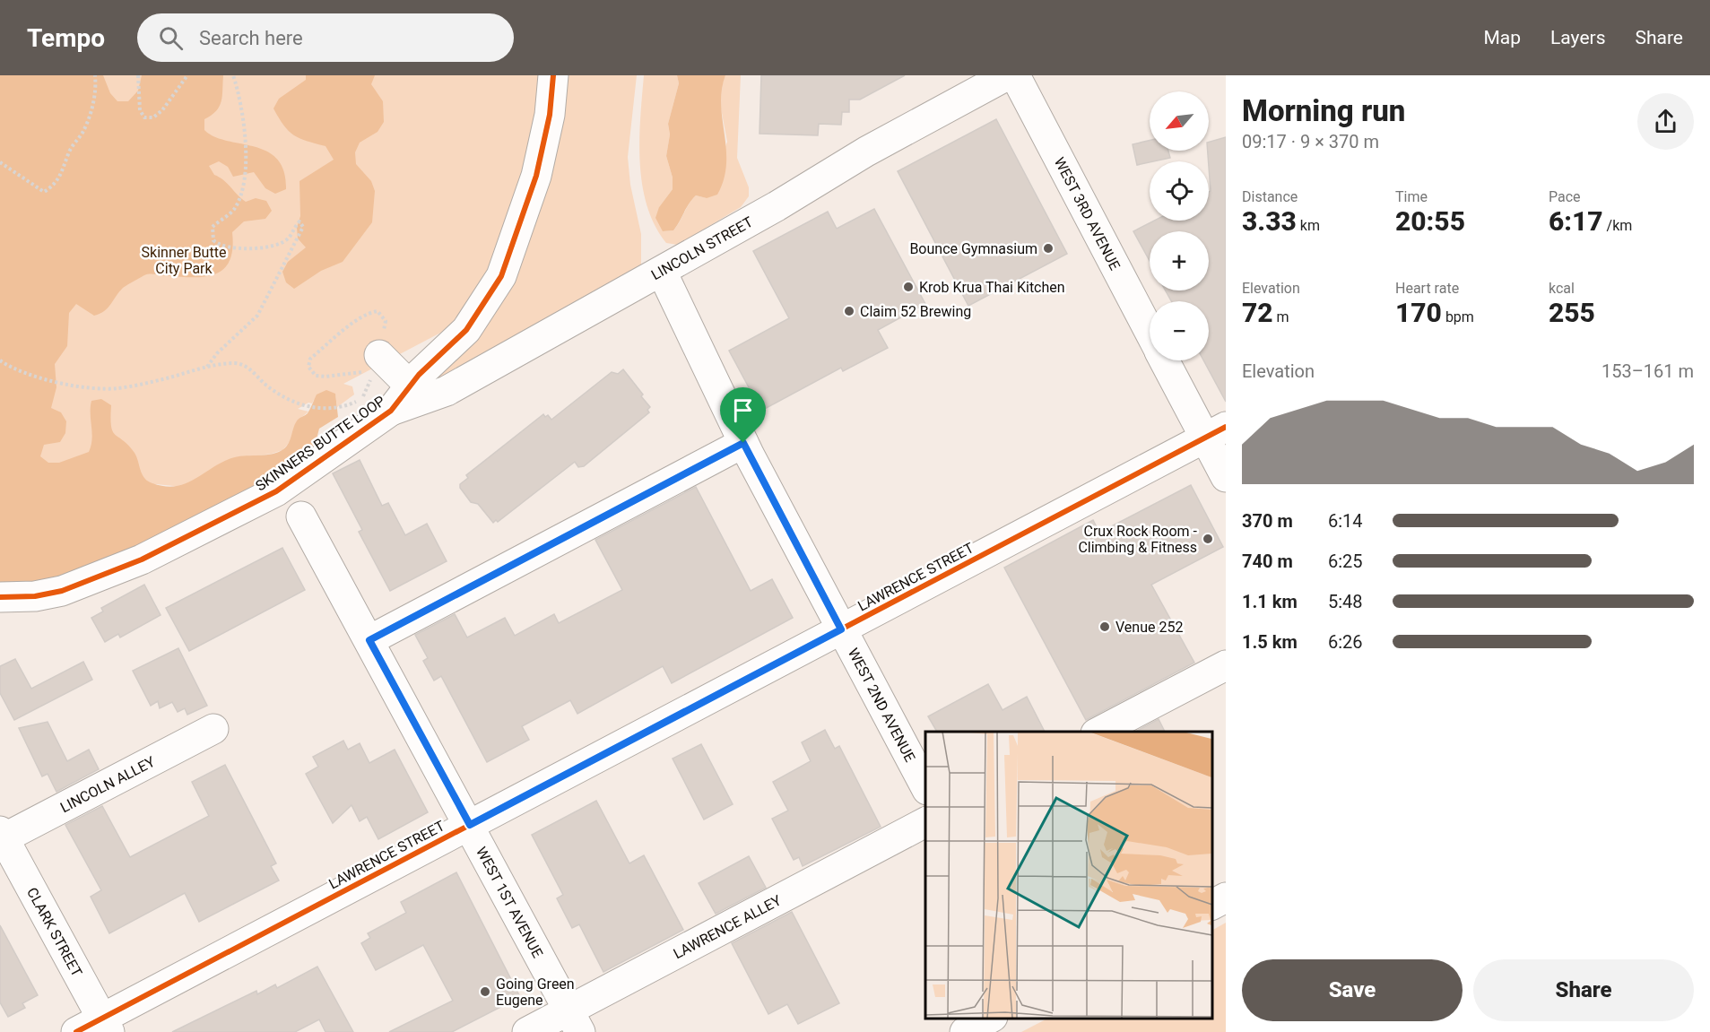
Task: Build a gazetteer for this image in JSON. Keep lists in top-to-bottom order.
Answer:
{
  "streets": {
    "street": [
      "WEST 3RD AVENUE",
      "LINCOLN STREET",
      "SKINNERS BUTTE LOOP",
      "LAWRENCE STREET",
      "WEST 2ND AVENUE",
      "LINCOLN ALLEY",
      "WEST 1ST AVENUE",
      "LAWRENCE ALLEY",
      "CLARK STREET"
    ]
  },
  "crossings": [
    ["WEST 3RD AVENUE", "LAWRENCE STREET"],
    ["LINCOLN STREET", "SKINNERS BUTTE LOOP"],
    ["LINCOLN STREET", "WEST 2ND AVENUE"],
    ["LAWRENCE STREET", "WEST 2ND AVENUE"],
    ["LAWRENCE STREET", "WEST 1ST AVENUE"],
    ["LAWRENCE STREET", "CLARK STREET"],
    ["LINCOLN ALLEY", "CLARK STREET"],
    ["WEST 1ST AVENUE", "LAWRENCE ALLEY"]
  ],
  "parks": ["Skinner Butte City Park"],
  "places": [
    "Bounce Gymnasium",
    "Krob Krua Thai Kitchen",
    "Claim 52 Brewing",
    "Crux Rock Room - Climbing & Fitness",
    "Venue 252",
    "Going Green Eugene"
  ],
  "north": "bottom left",
  "page": {
    "header": "Tempo",
    "search": "Search here",
    "nav": ["Map", "Layers", "Share"],
    "heading": ["Morning run", "09:17 · 9 × 370 m"],
    "map_buttons": ["+", "−"],
    "stats": [
      ["Distance", "3.33 km"],
      ["Time", "20:55"],
      ["Pace", "6:17 /km"],
      ["Elevation", "72 m"],
      ["Heart rate", "170 bpm"],
      ["kcal", "255"]
    ],
    "chart": ["Elevation", "153–161 m"],
    "list": [
      {
        "name": "370 m",
        "note": "6:14"
      },
      {
        "name": "740 m",
        "note": "6:25"
      },
      {
        "name": "1.1 km",
        "note": "5:48"
      },
      {
        "name": "1.5 km",
        "note": "6:26"
      }
    ],
    "buttons": ["Save", "Share"]
  }
}
